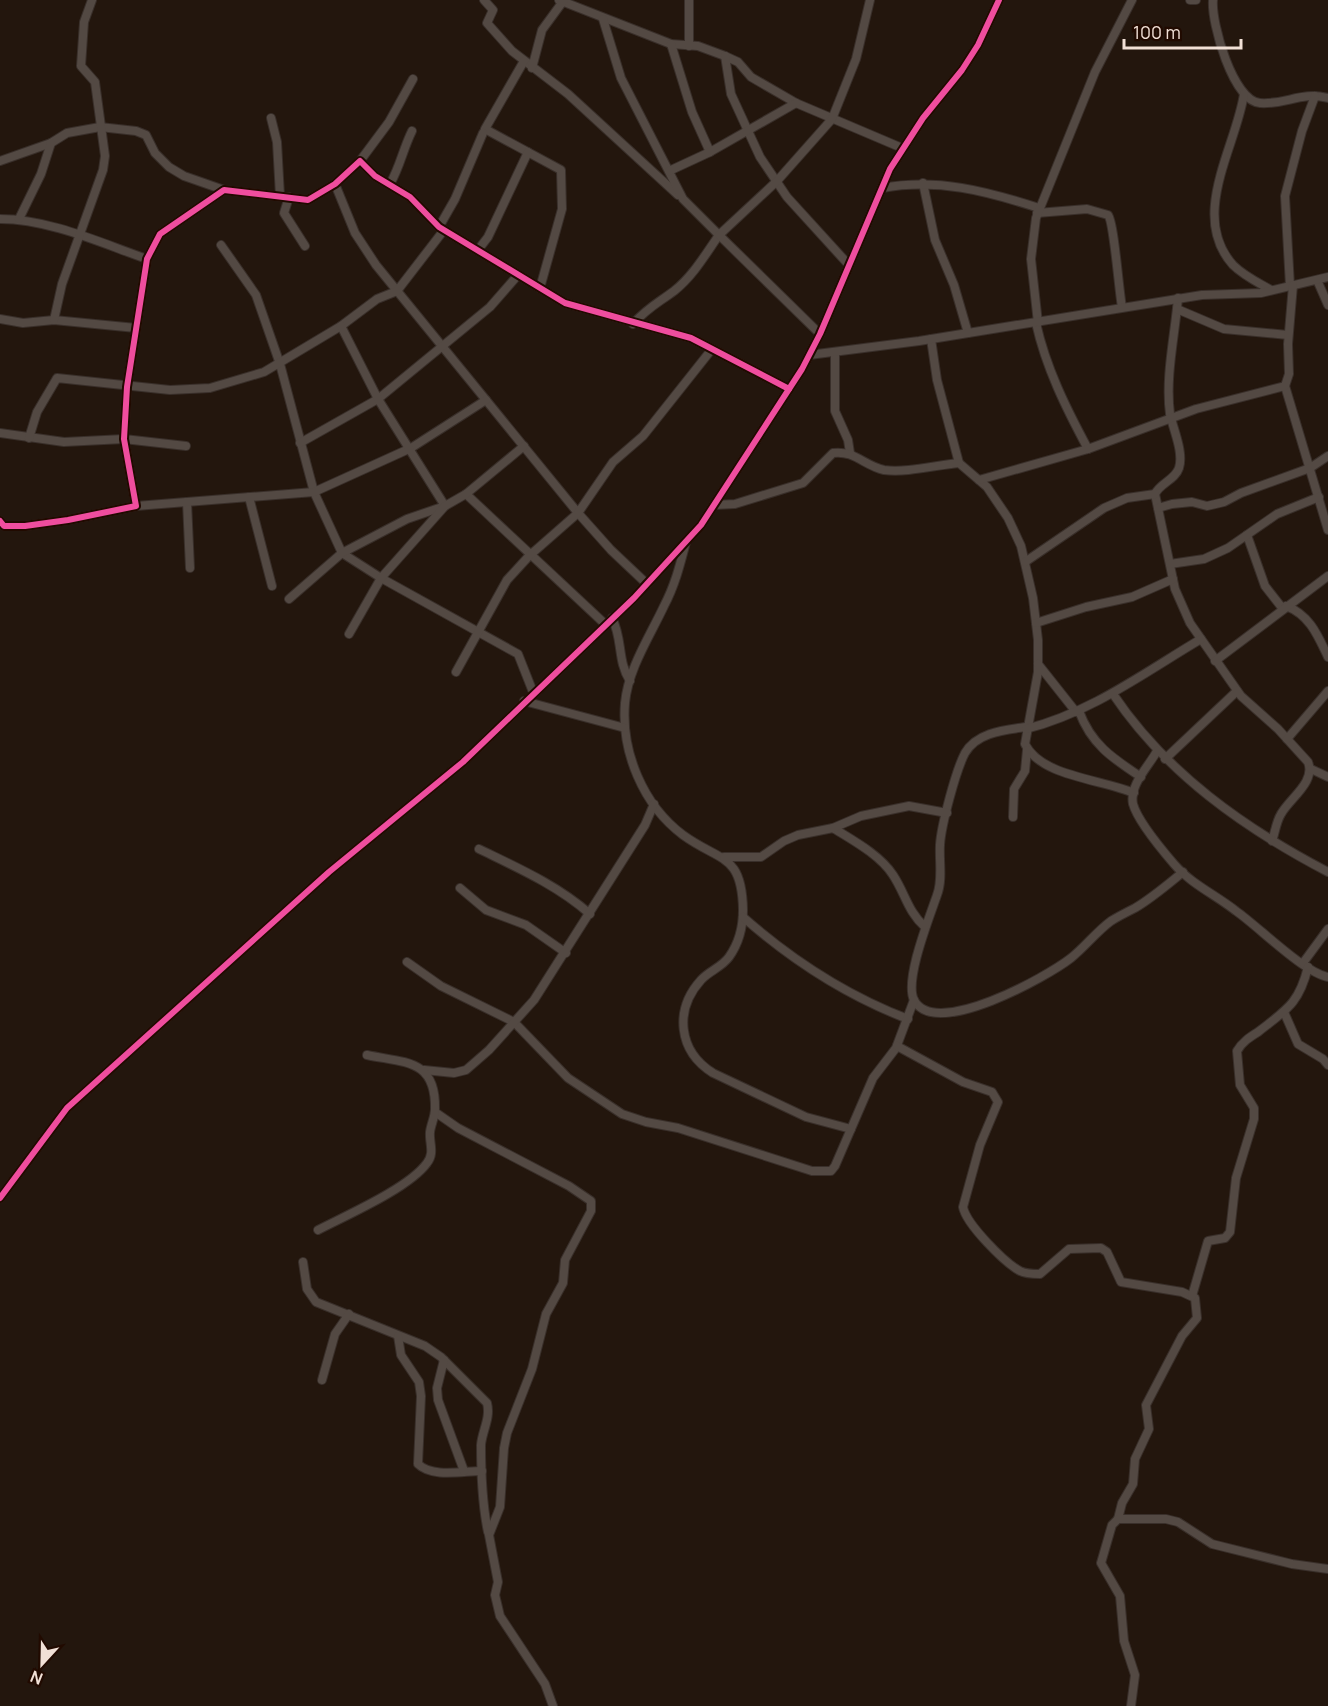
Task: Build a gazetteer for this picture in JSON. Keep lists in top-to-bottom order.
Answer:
{
  "scale_bar": "100 m",
  "north": "bottom"
}
